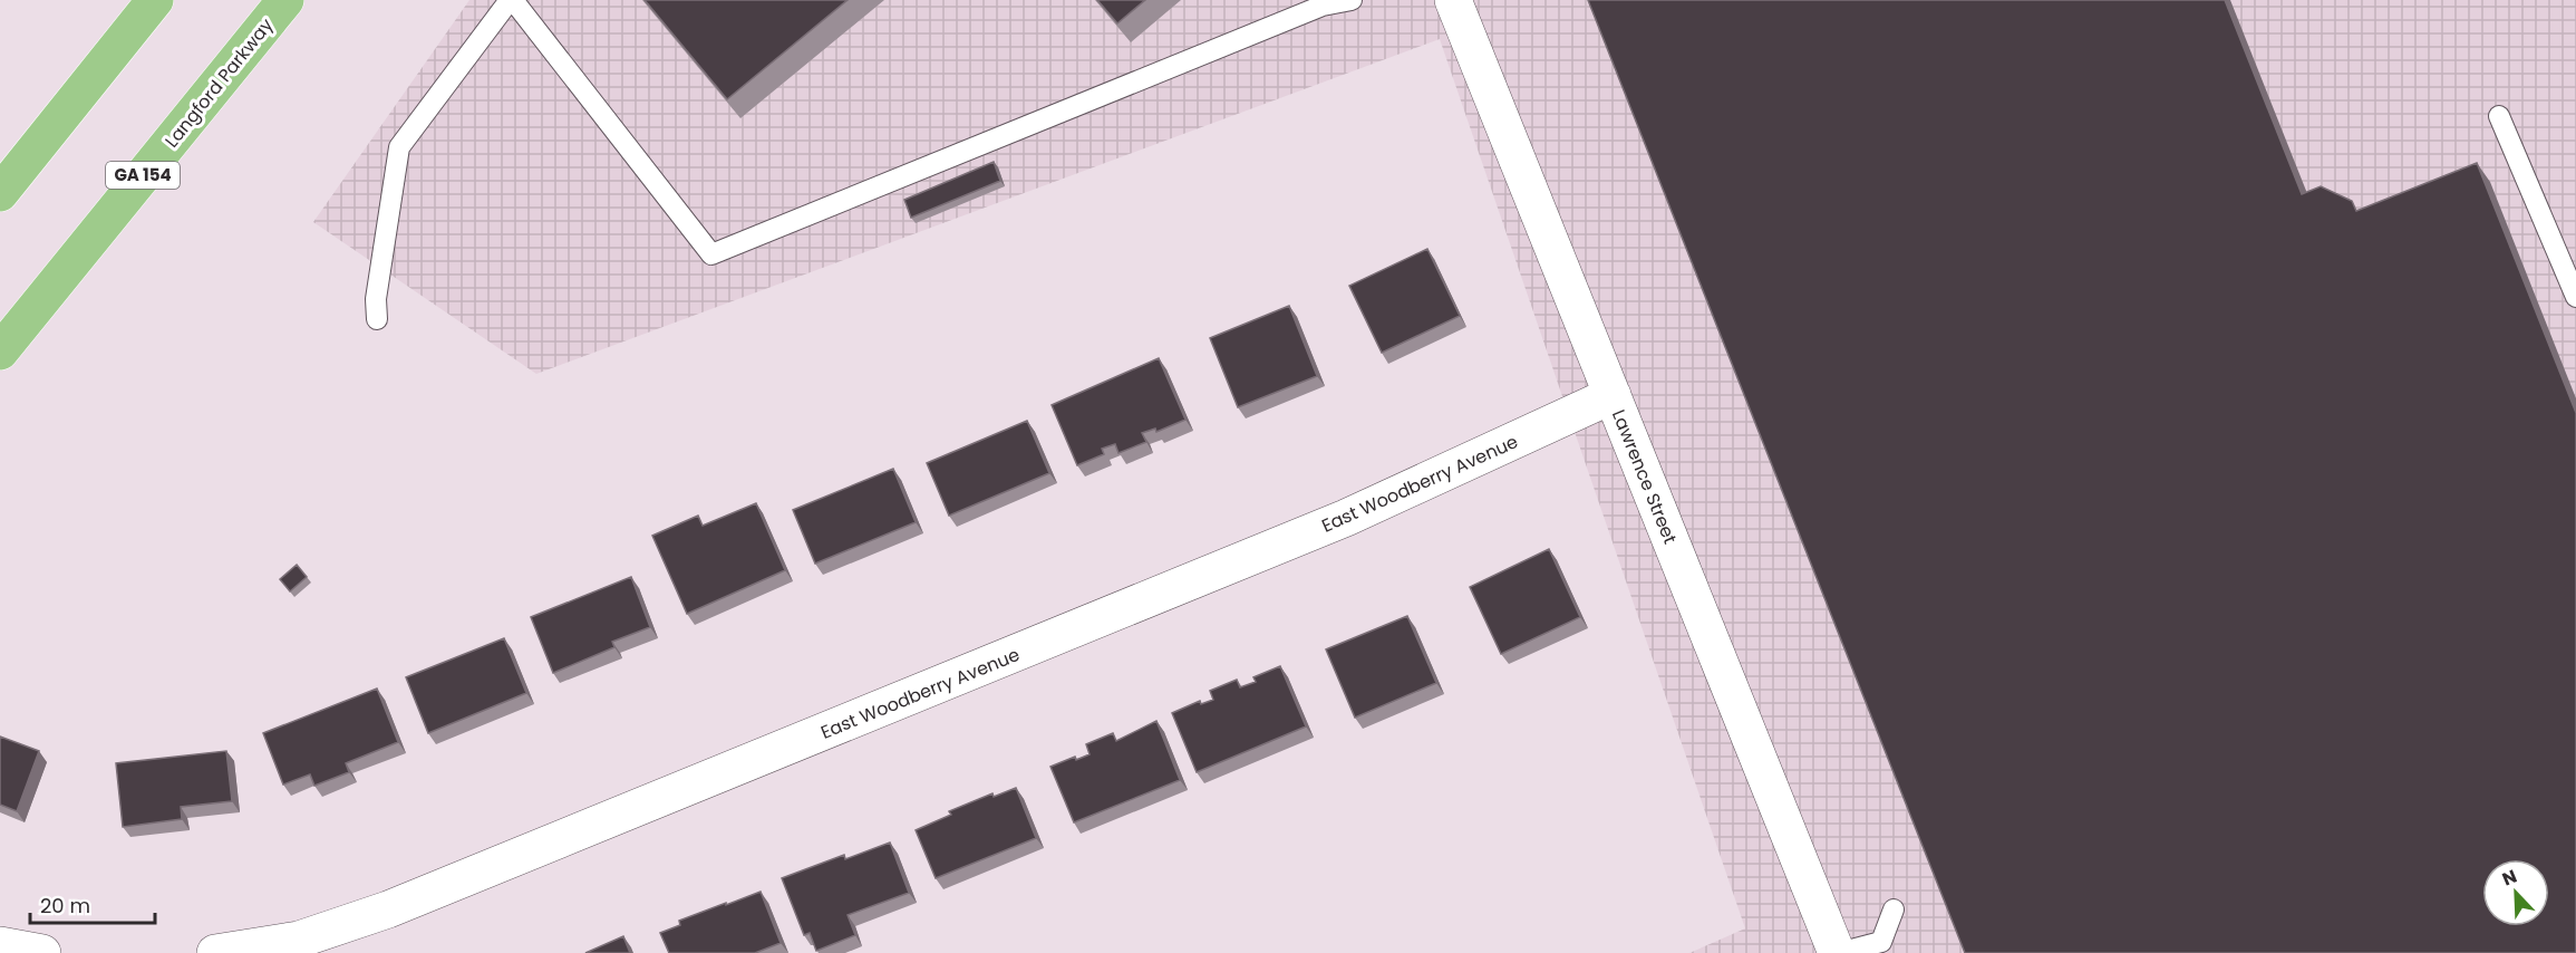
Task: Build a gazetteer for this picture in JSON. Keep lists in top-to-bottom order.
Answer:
{
  "streets": {
    "highway": ["Langford Parkway", "GA 154"],
    "street": ["Lawrence Street", "East Woodberry Avenue"]
  },
  "crossings": [
    ["Lawrence Street", "East Woodberry Avenue"]
  ],
  "scale_bar": "20 m",
  "north": "top left"
}
